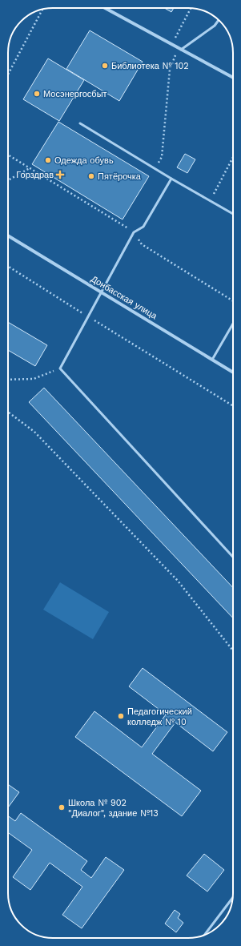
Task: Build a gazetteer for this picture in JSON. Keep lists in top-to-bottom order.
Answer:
{
  "streets": {
    "street": ["Донбасская улица"]
  },
  "places": {
    "other": [
      "Библиотека № 102",
      "Мосэнергосбыт",
      "Одежда обувь",
      "Пятёрочка",
      "Педагогический колледж № 10",
      "Школа № 902 \"Диалог\", здание №13"
    ],
    "health": ["Горздрав"]
  }
}
